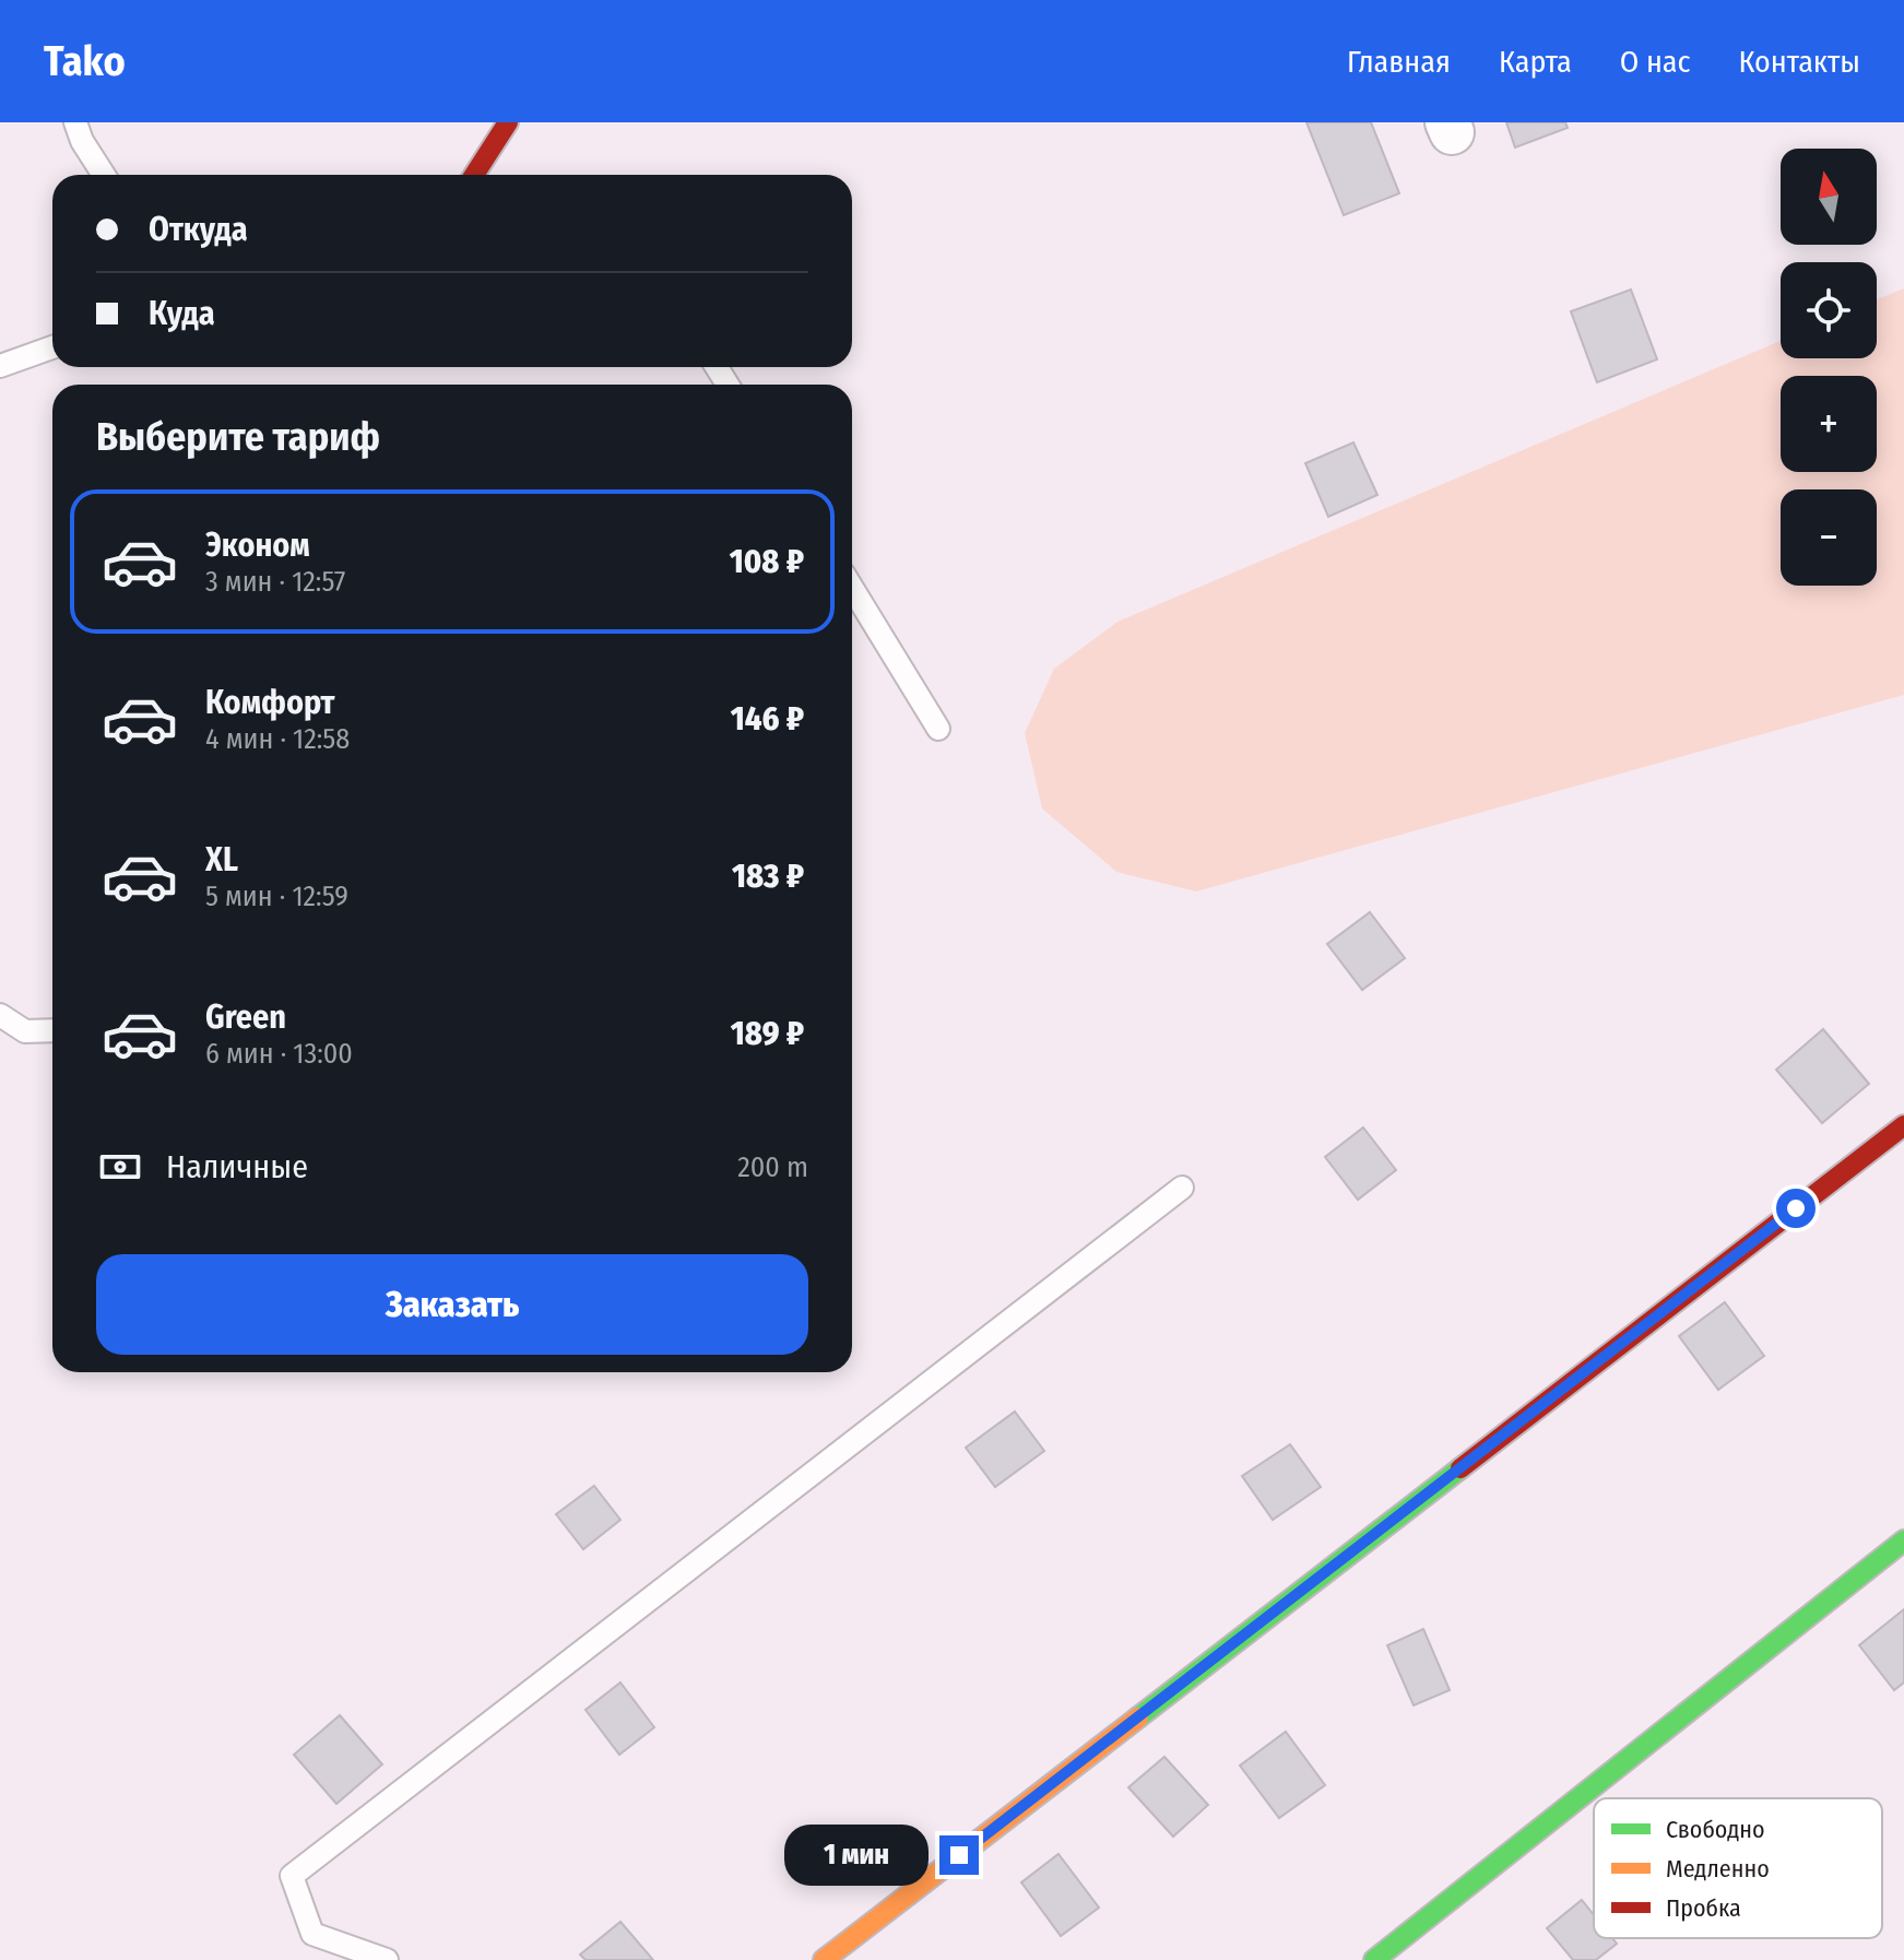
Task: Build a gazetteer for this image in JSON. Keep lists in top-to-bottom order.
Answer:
{
  "legend": ["Свободно", "Медленно", "Пробка"],
  "north": "top",
  "page": {
    "header": "Tako",
    "nav": [
      "Главная",
      "Карта",
      "О нас",
      "Контакты"
    ],
    "map_buttons": ["+", "−"],
    "banner": ["Откуда", "Куда"],
    "heading": "Выберите тариф",
    "list": [
      {
        "name": "Эконом",
        "note": "3 мин · 12:57",
        "value": "108 ₽"
      },
      {
        "name": "Комфорт",
        "note": "4 мин · 12:58",
        "value": "146 ₽"
      },
      {
        "name": "XL",
        "note": "5 мин · 12:59",
        "value": "183 ₽"
      },
      {
        "name": "Green",
        "note": "6 мин · 13:00",
        "value": "189 ₽"
      }
    ],
    "pay": ["Наличные", "200 m"],
    "buttons": "Заказать",
    "bubble": "1 мин"
  }
}
